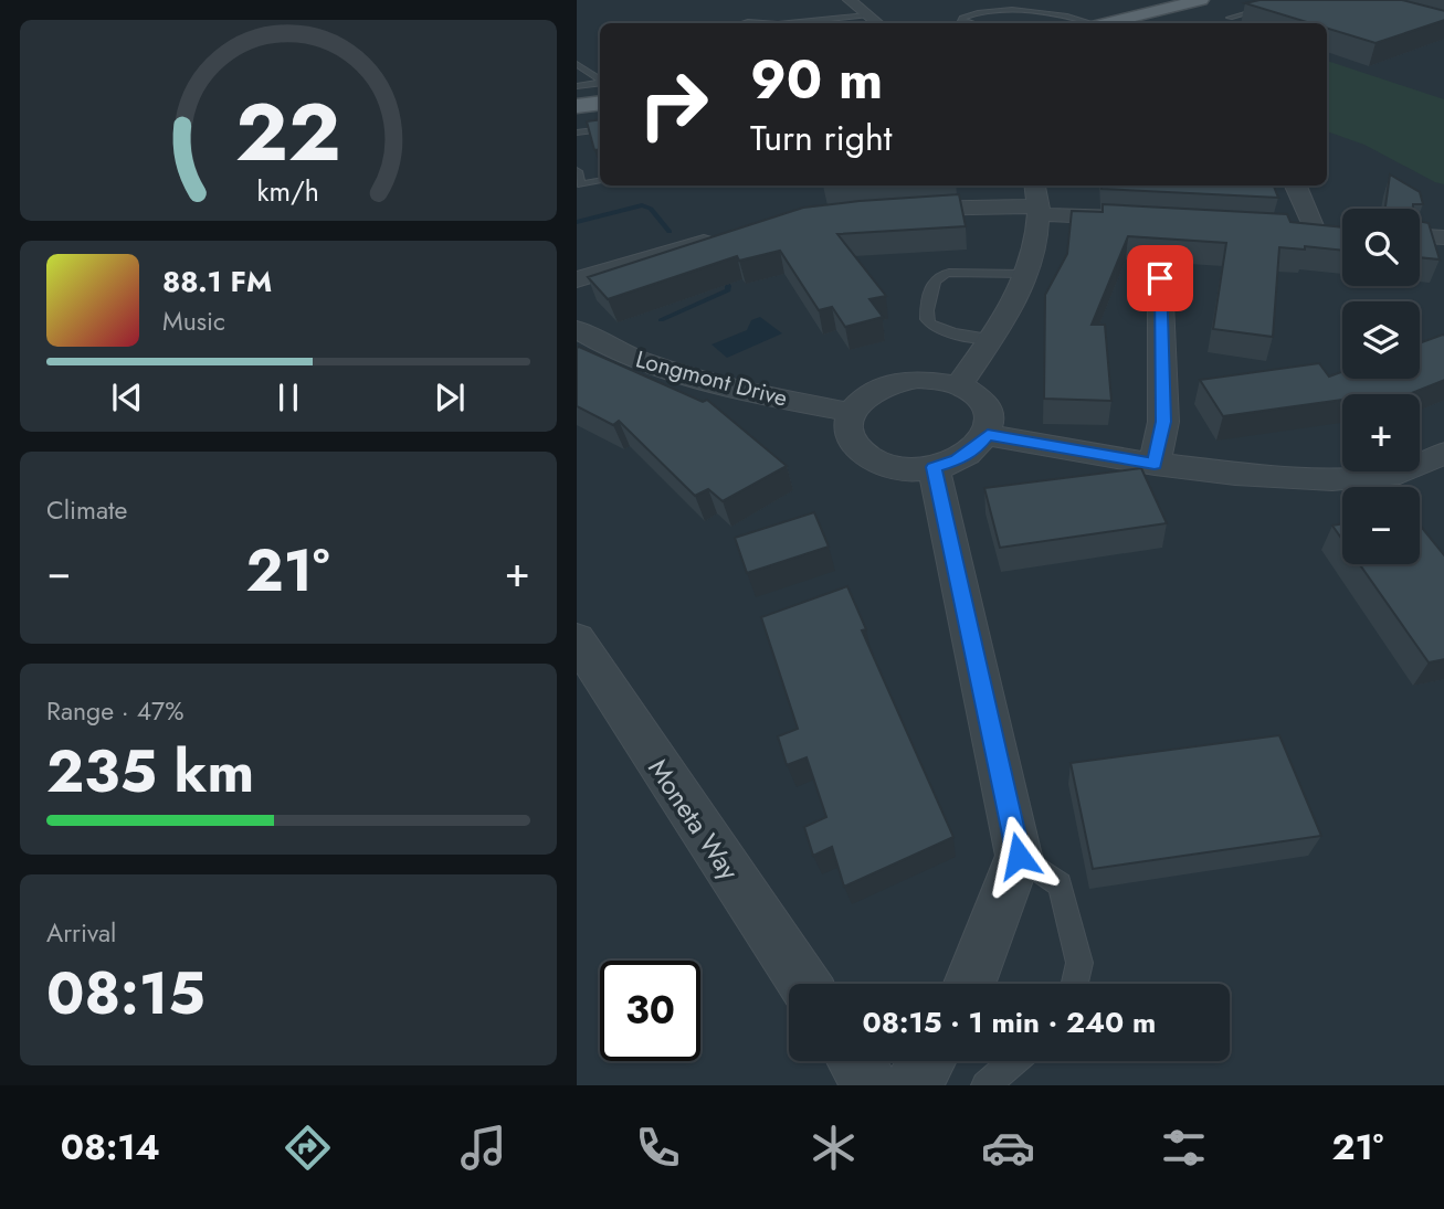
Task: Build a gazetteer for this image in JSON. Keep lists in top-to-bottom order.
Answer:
{
  "streets": {
    "street": ["Longmont Drive", "Moneta Way"]
  },
  "page": {
    "turn": ["90 m", "Turn right"],
    "map_buttons": ["+", "−"],
    "song": ["88.1 FM", "Music"],
    "tile": [
      "Climate",
      ["Range · 47%", "235 km"],
      ["Arrival", "08:15"]
    ],
    "heat": ["−", "21°", "+"],
    "limit": "30",
    "trip": "08:15 · 1 min · 240 m",
    "tabs": ["08:14", "21°"],
    "gauge": ["22", "km/h"]
  }
}
